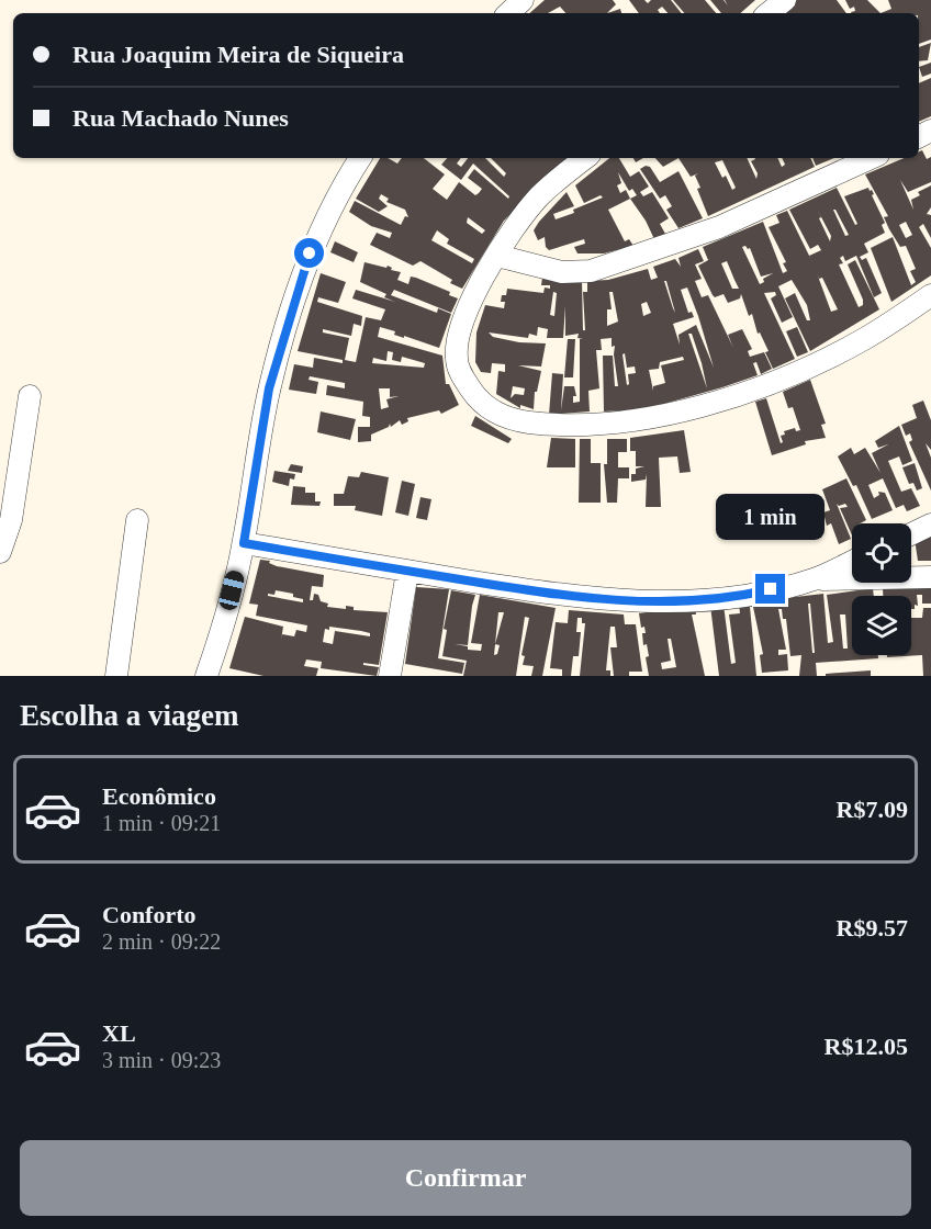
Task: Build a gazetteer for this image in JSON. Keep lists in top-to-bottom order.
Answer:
{
  "page": {
    "banner": ["Rua Joaquim Meira de Siqueira", "Rua Machado Nunes"],
    "bubble": "1 min",
    "heading": "Escolha a viagem",
    "list": [
      {
        "name": "Econômico",
        "note": "1 min · 09:21",
        "value": "R$7.09"
      },
      {
        "name": "Conforto",
        "note": "2 min · 09:22",
        "value": "R$9.57"
      },
      {
        "name": "XL",
        "note": "3 min · 09:23",
        "value": "R$12.05"
      }
    ],
    "buttons": "Confirmar"
  }
}
